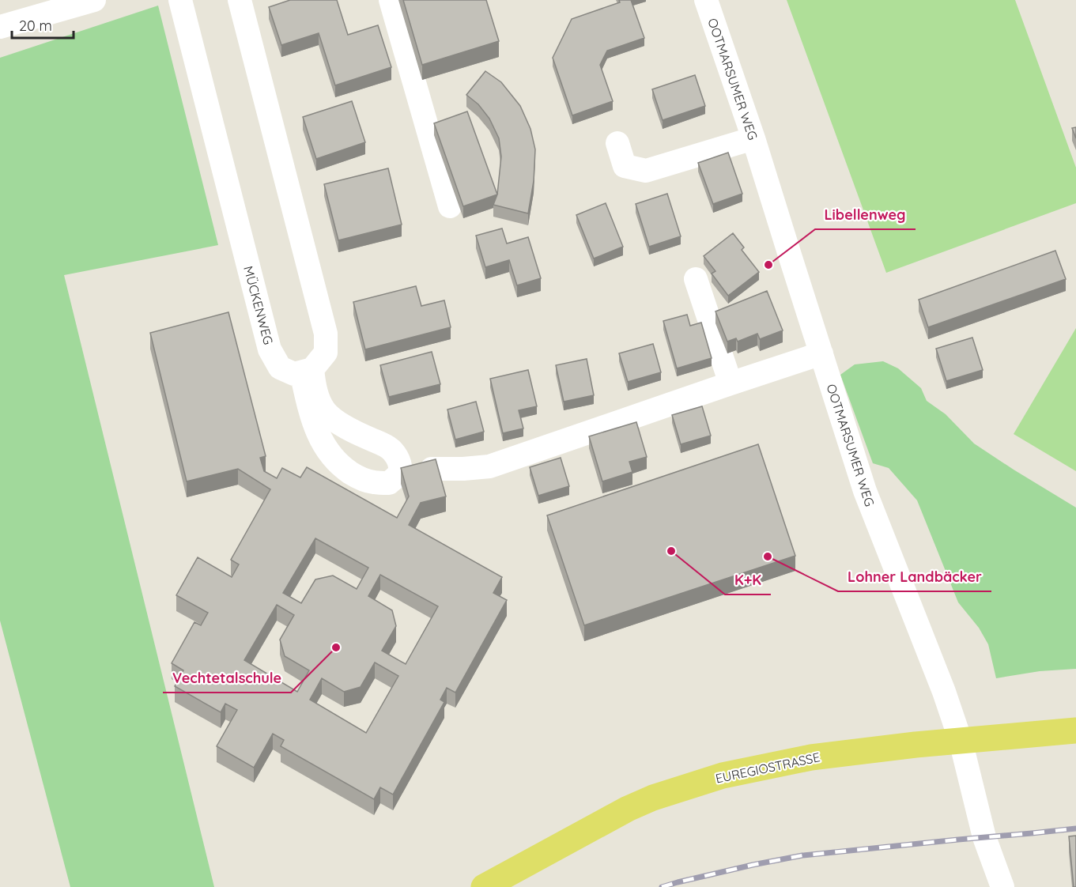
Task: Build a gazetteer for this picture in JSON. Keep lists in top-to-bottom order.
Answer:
{
  "streets": {
    "main road": ["EUREGIOSTRASSE"],
    "street": ["OOTMARSUMER WEG", "MÜCKENWEG"]
  },
  "crossings": [
    ["OOTMARSUMER WEG", "EUREGIOSTRASSE"]
  ],
  "places": [
    "Libellenweg",
    "K+K",
    "Lohner Landbäcker",
    "Vechtetalschule"
  ],
  "scale_bar": "20 m"
}
